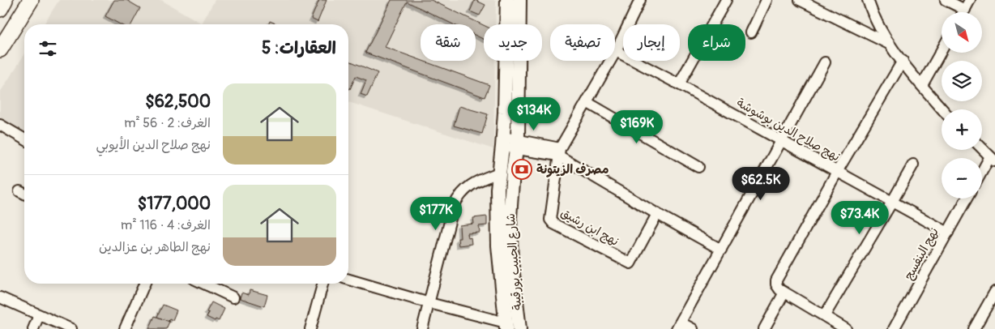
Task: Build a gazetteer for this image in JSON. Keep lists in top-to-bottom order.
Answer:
{
  "streets": {
    "main road": ["شارع الحبيب بورقيبة"],
    "street": ["نهج صلاح الدين بوشوشة", "نهج ابن رشيق", "نهج البنفسج"]
  },
  "crossings": [
    ["نهج صلاح الدين بوشوشة", "نهج البنفسج"]
  ],
  "places": {
    "bank": ["مصرف الزيتونة"]
  },
  "north": "bottom right",
  "page": {
    "map_buttons": ["+", "−"],
    "chip": [
      "شراء",
      "إيجار",
      "تصفية",
      "جديد",
      "شقة"
    ],
    "heading": "العقارات: 5",
    "list": [
      {
        "name": "$62,500",
        "note": "الغرف: 2 · 56 m² · نهج صلاح الدين الأيوبي"
      },
      {
        "name": "$177,000",
        "note": "الغرف: 4 · 116 m² · نهج الطاهر بن عزالدين"
      }
    ],
    "price": [
      "$134K",
      "$169K",
      "$62.5K",
      "$177K",
      "$73.4K"
    ]
  }
}
